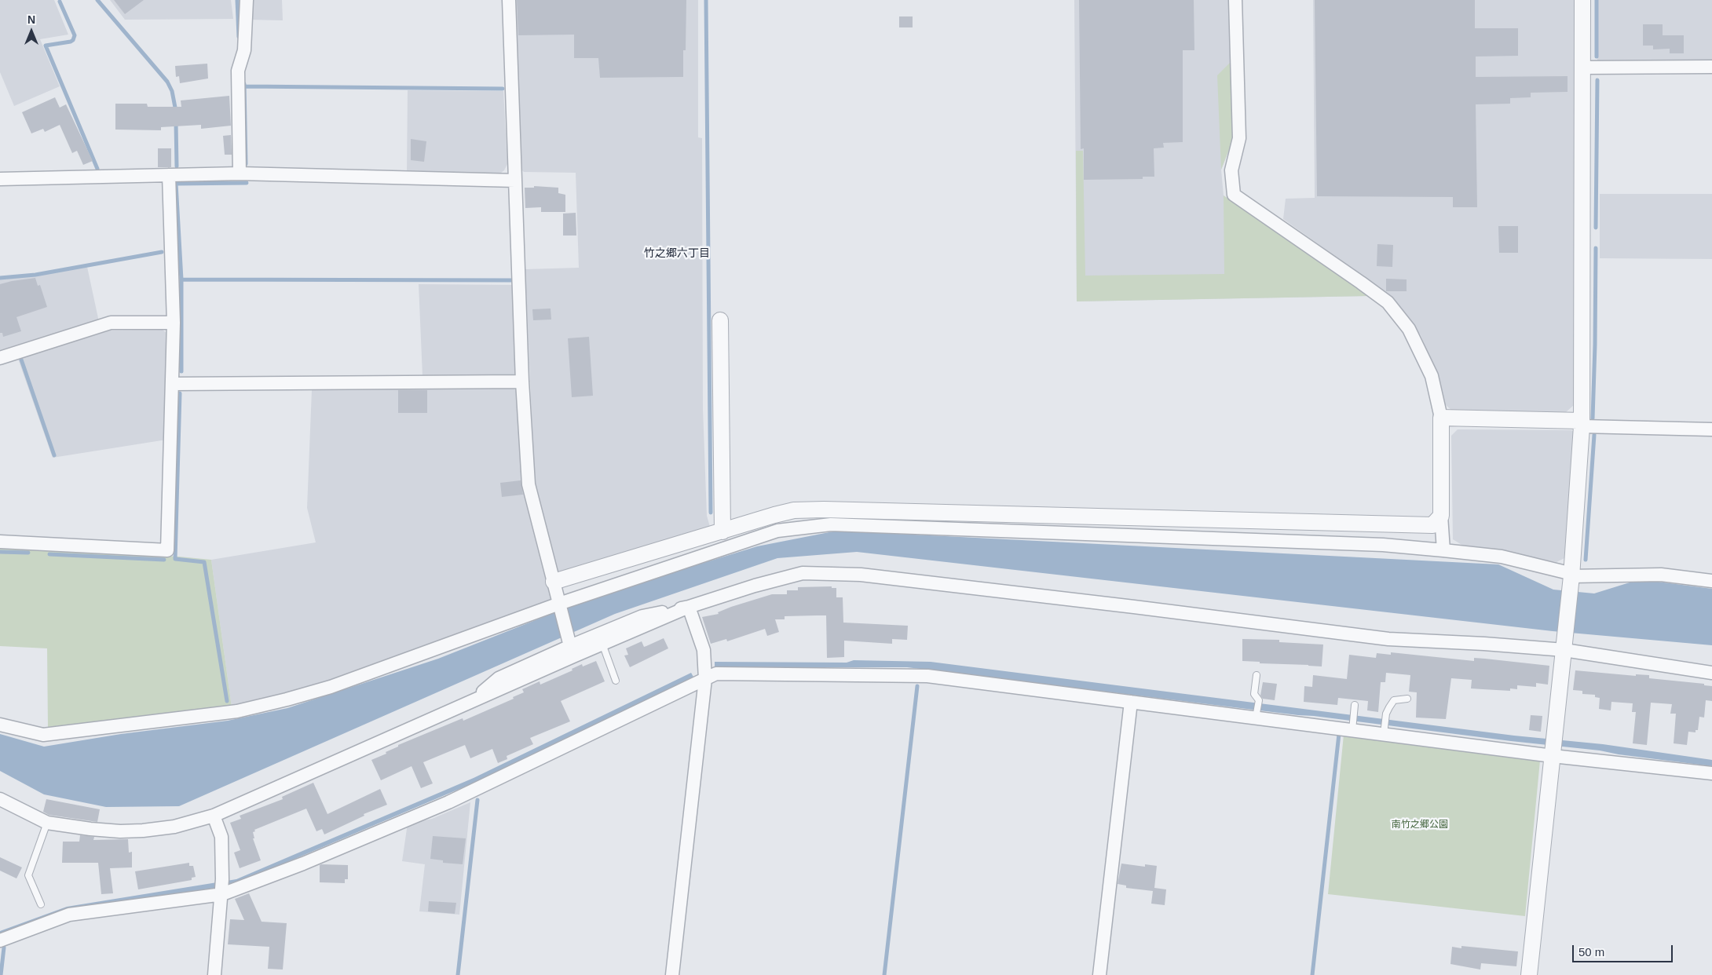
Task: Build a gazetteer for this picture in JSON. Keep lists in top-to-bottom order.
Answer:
{
  "districts": ["竹之郷六丁目"],
  "parks": ["南竹之郷公園"],
  "scale_bar": "50 m",
  "north": "top"
}
